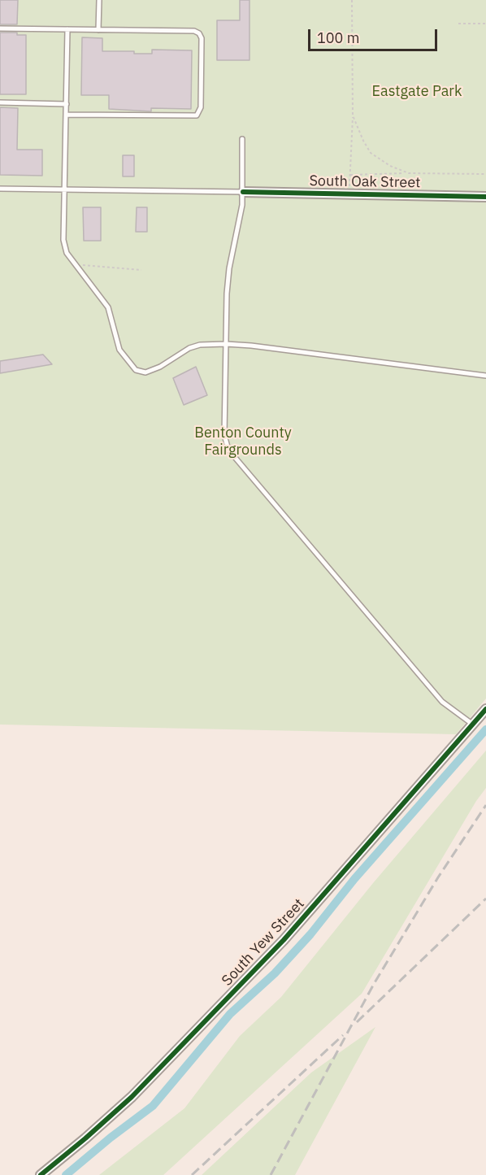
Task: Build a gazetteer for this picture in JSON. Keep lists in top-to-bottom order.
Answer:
{
  "streets": {
    "street": ["South Oak Street", "South Yew Street"]
  },
  "parks": ["Eastgate Park", "Benton County Fairgrounds"],
  "scale_bar": "100 m"
}
